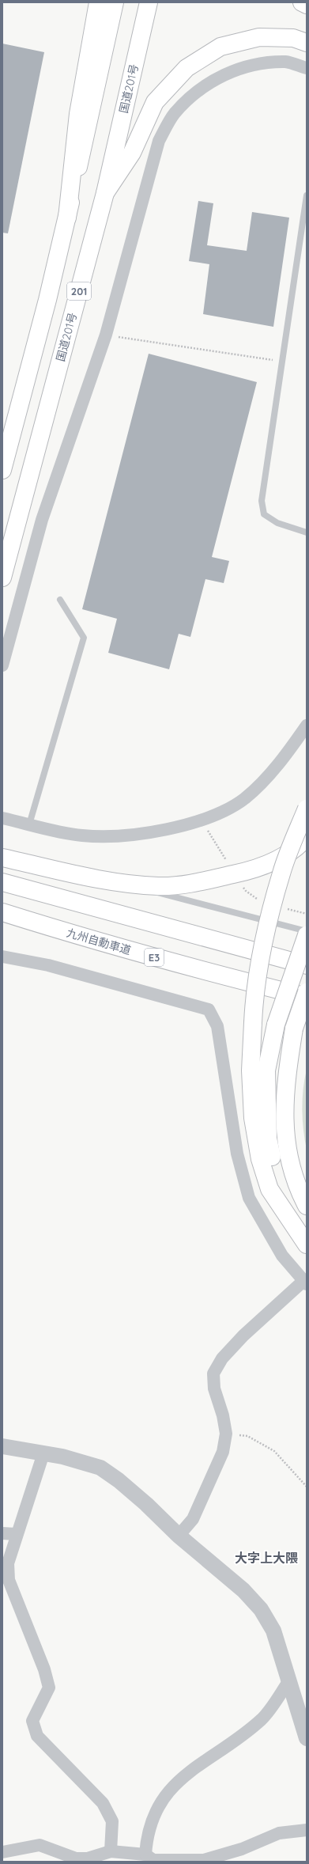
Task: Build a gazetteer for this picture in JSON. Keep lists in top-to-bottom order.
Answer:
{
  "streets": {
    "highway": [
      "国道201号",
      "201",
      "九州自動車道",
      "E3"
    ]
  },
  "districts": ["大字上大隈"]
}
